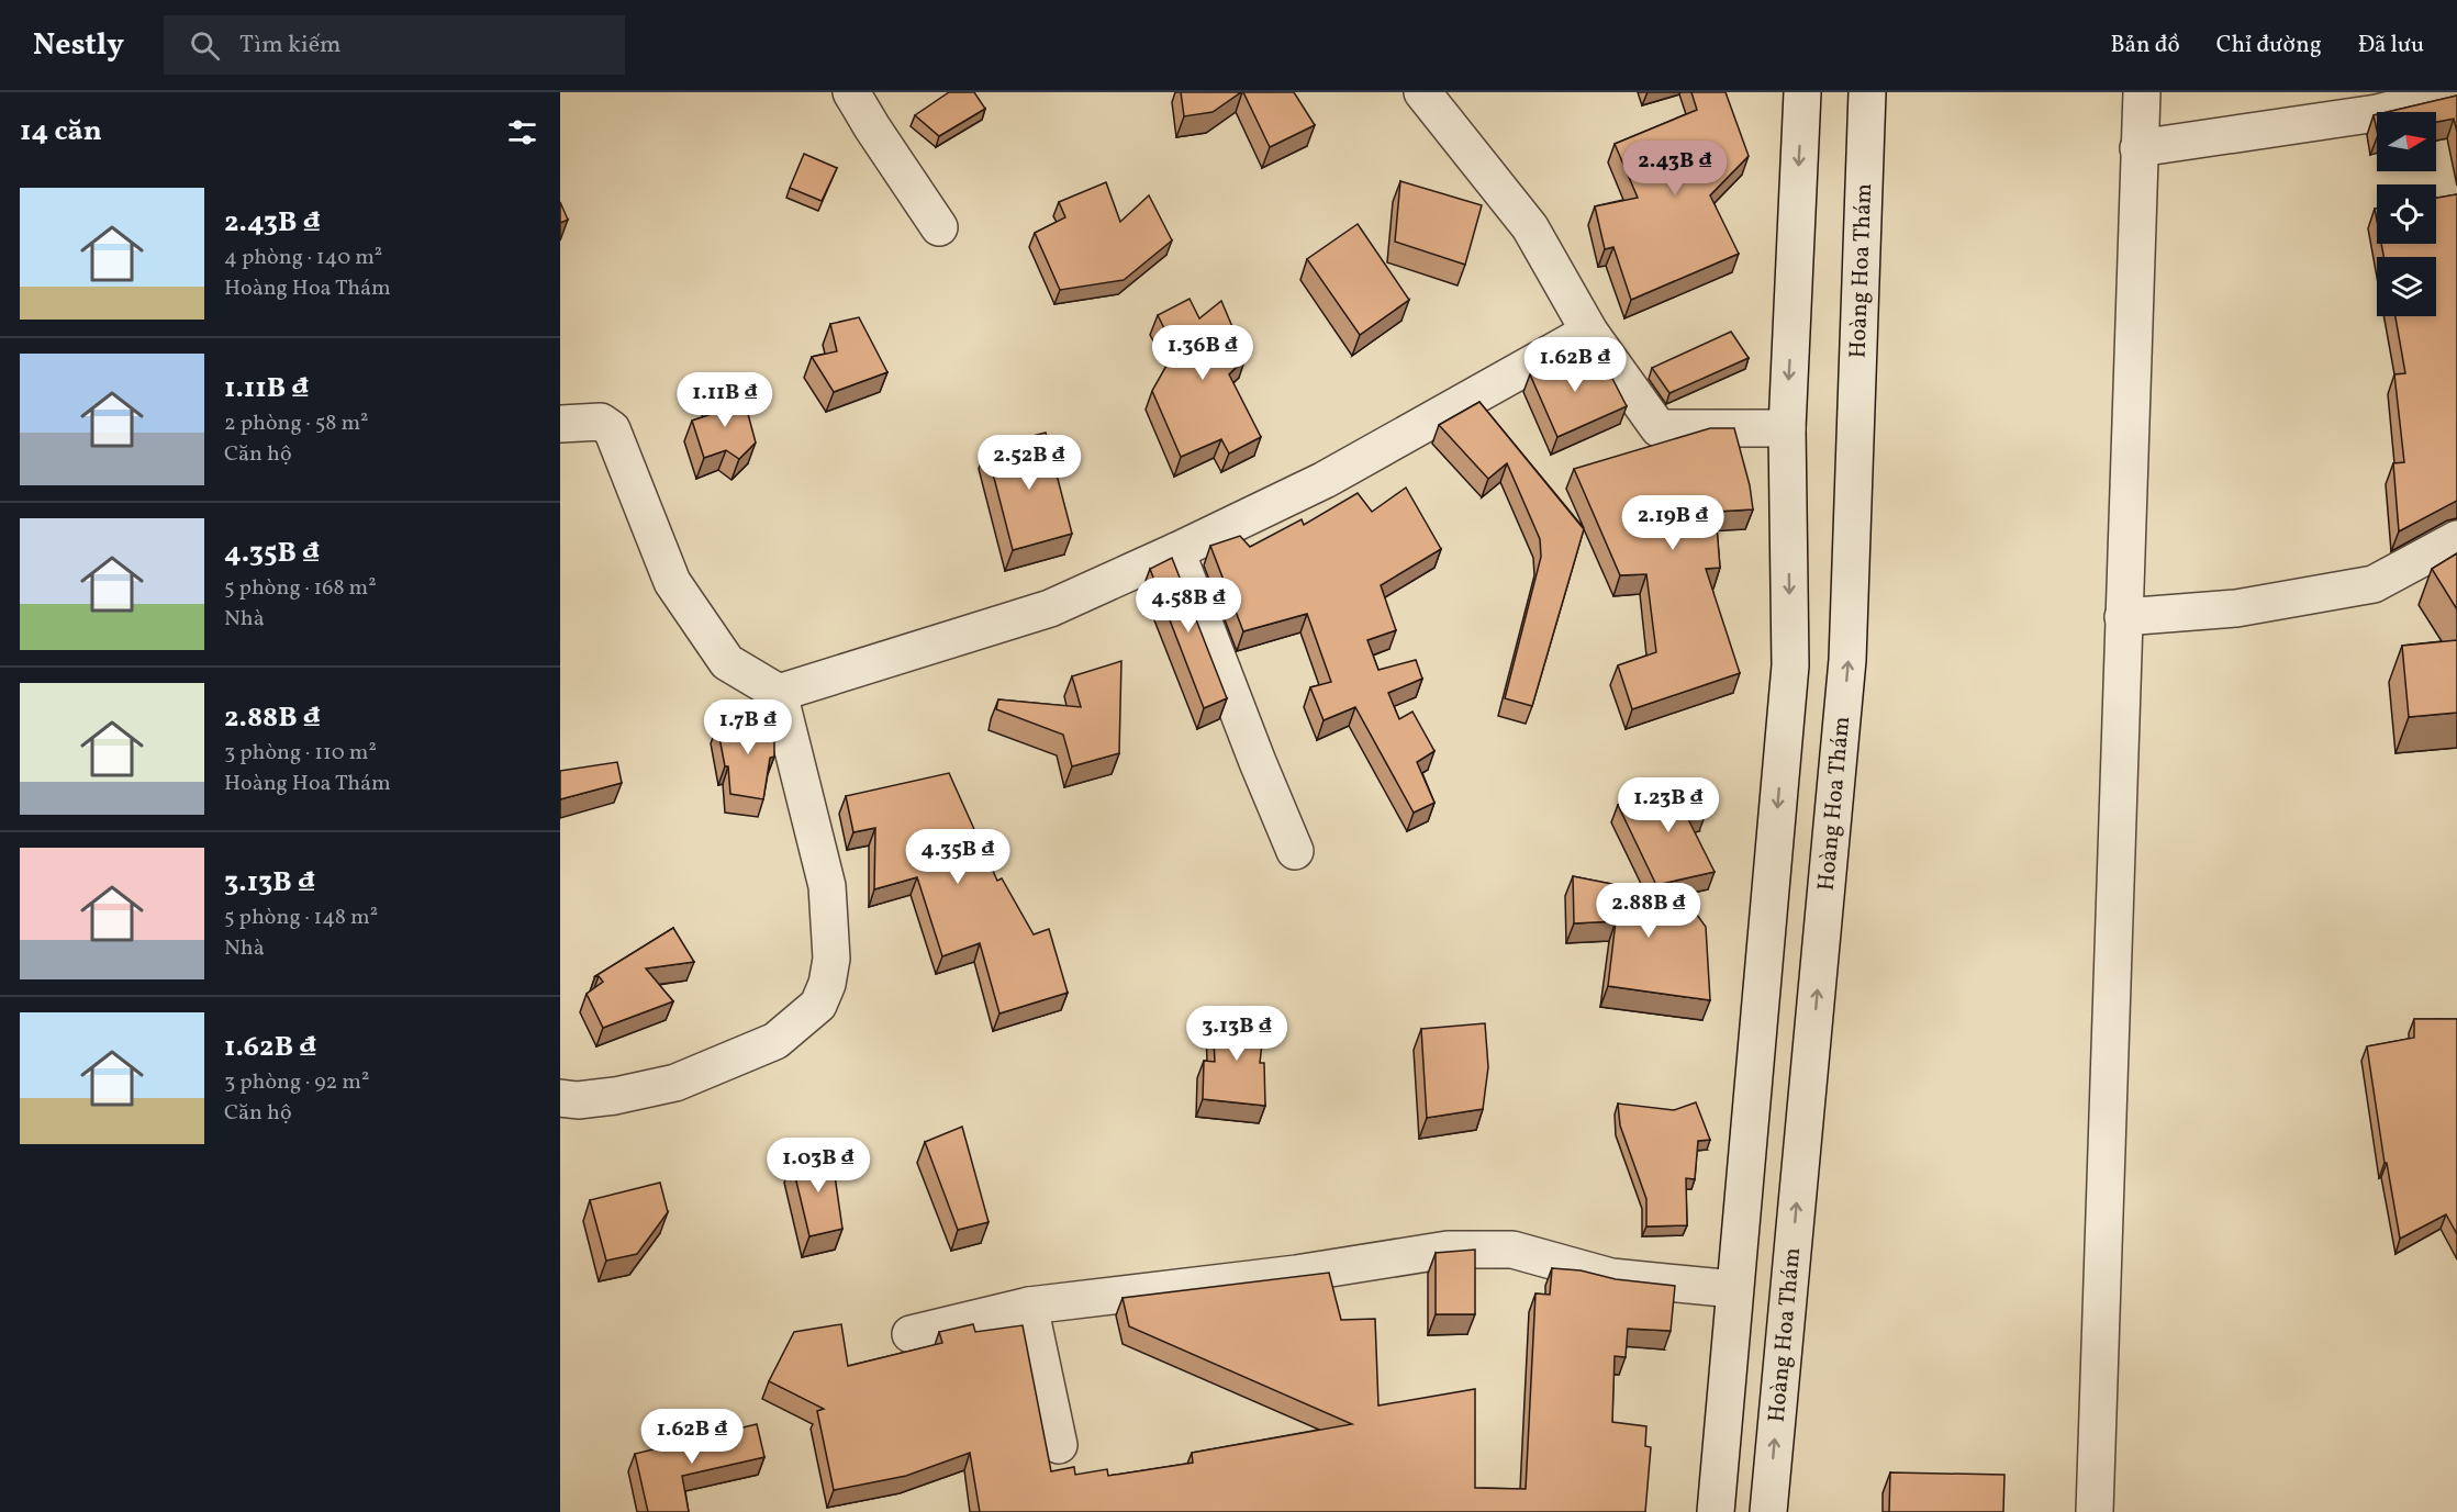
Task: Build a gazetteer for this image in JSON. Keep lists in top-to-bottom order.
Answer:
{
  "streets": {
    "street": ["Hoàng Hoa Thám"]
  },
  "north": "right",
  "page": {
    "header": "Nestly",
    "search": "Tìm kiếm",
    "nav": ["Bản đồ", "Chỉ đường", "Đã lưu"],
    "heading": "14 căn",
    "price": [
      "2.43B ₫",
      "1.36B ₫",
      "1.62B ₫",
      "1.11B ₫",
      "2.52B ₫",
      "2.19B ₫",
      "4.58B ₫",
      "1.7B ₫",
      "1.23B ₫",
      "4.35B ₫",
      "2.88B ₫",
      "3.13B ₫",
      "1.03B ₫",
      "1.62B ₫"
    ],
    "list": [
      {
        "name": "2.43B ₫",
        "note": "4 phòng · 140 m² · Hoàng Hoa Thám"
      },
      {
        "name": "1.11B ₫",
        "note": "2 phòng · 58 m² · Căn hộ"
      },
      {
        "name": "4.35B ₫",
        "note": "5 phòng · 168 m² · Nhà"
      },
      {
        "name": "2.88B ₫",
        "note": "3 phòng · 110 m² · Hoàng Hoa Thám"
      },
      {
        "name": "3.13B ₫",
        "note": "5 phòng · 148 m² · Nhà"
      },
      {
        "name": "1.62B ₫",
        "note": "3 phòng · 92 m² · Căn hộ"
      }
    ]
  }
}
